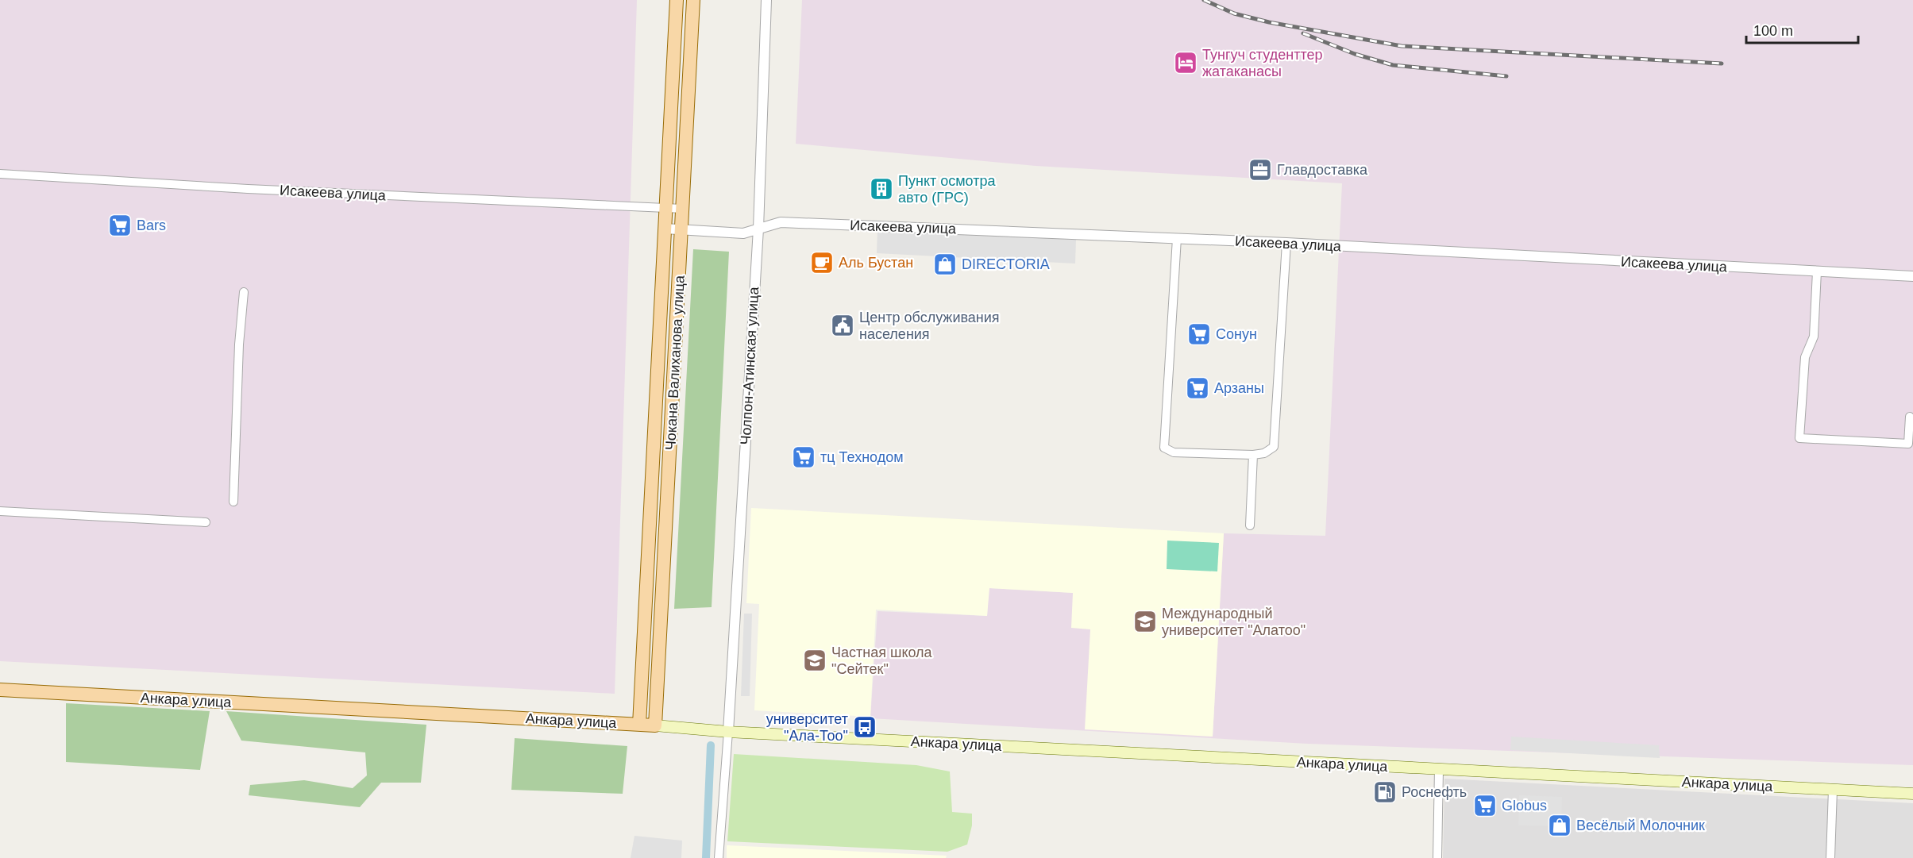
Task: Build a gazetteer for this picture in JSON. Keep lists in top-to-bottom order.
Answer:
{
  "streets": {
    "main road": ["Чокана Валиханова улица", "Анкара улица"],
    "street": ["Исакеева улица", "Чолпон-Атинская улица"]
  },
  "crossings": [
    ["Исакеева улица", "Чокана Валиханова улица"],
    ["Исакеева улица", "Чолпон-Атинская улица"],
    ["Чокана Валиханова улица", "Анкара улица"],
    ["Чолпон-Атинская улица", "Анкара улица"]
  ],
  "places": {
    "hotel": ["Тунгуч студенттер жатаканасы"],
    "office": ["Главдоставка"],
    "building": ["Пункт осмотра авто (ГРС)"],
    "supermarket": [
      "Bars",
      "Сонун",
      "Арзаны",
      "тц Технодом",
      "Globus"
    ],
    "cafe": ["Аль Бустан"],
    "shop": ["DIRECTORIA", "Весёлый Молочник"],
    "public building": ["Центр обслуживания населения"],
    "school or university": ["Международный университет \"Алатоо\"", "Частная школа \"Сейтек\""],
    "bus stop": ["университет \"Ала-Тоо\""],
    "fuel station": ["Роснефть"]
  },
  "scale_bar": "100 m"
}
